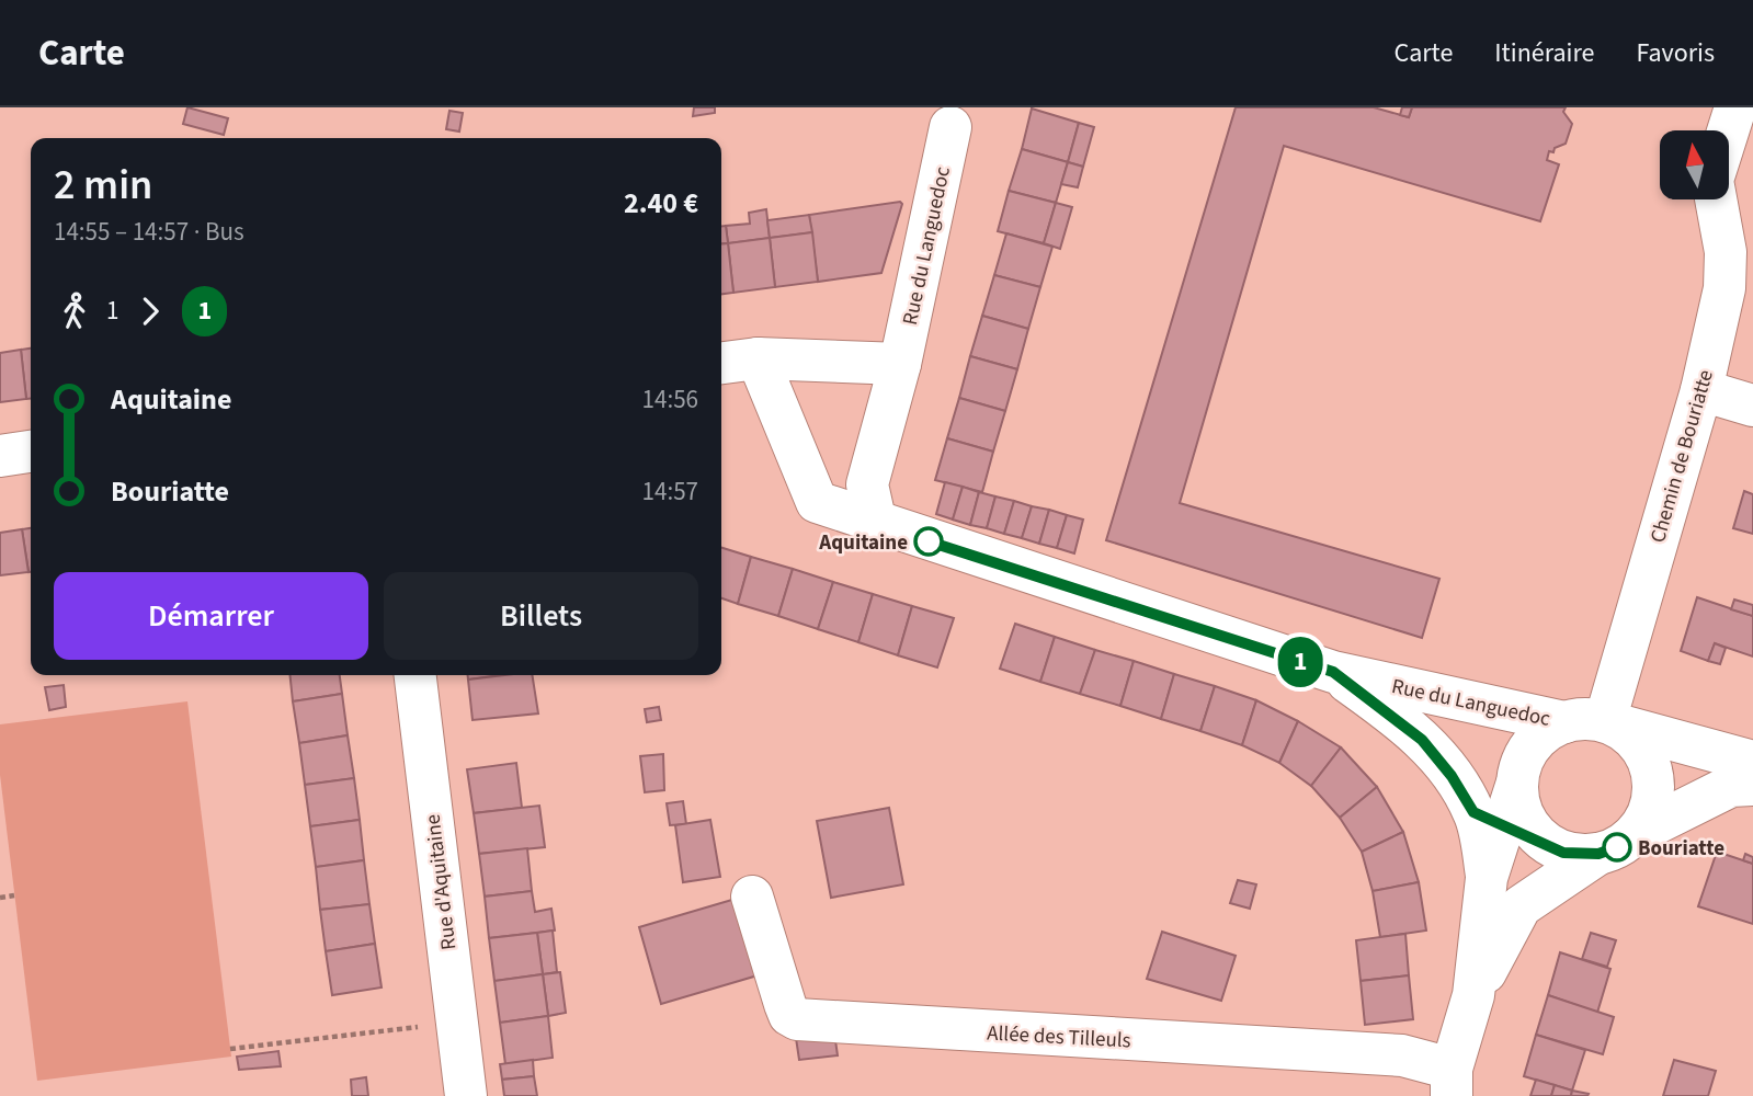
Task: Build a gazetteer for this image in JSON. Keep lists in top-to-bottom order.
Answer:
{
  "streets": {
    "street": [
      "Rue du Languedoc",
      "Chemin de Bouriatte",
      "Rue d'Aquitaine",
      "Allée des Tilleuls"
    ]
  },
  "crossings": [
    ["Rue du Languedoc", "Chemin de Bouriatte"]
  ],
  "places": ["Aquitaine", "Bouriatte"],
  "lines": ["bus line 1"],
  "north": "top",
  "page": {
    "header": "Carte",
    "nav": ["Carte", "Itinéraire", "Favoris"],
    "on_map": "1",
    "heading": ["2 min", "14:55 – 14:57 · Bus", "2.40 €"],
    "legs": ["1", "1"],
    "list": [
      {
        "name": "Aquitaine",
        "value": "14:56"
      },
      {
        "name": "Bouriatte",
        "value": "14:57"
      }
    ],
    "buttons": ["Démarrer", "Billets"]
  }
}
